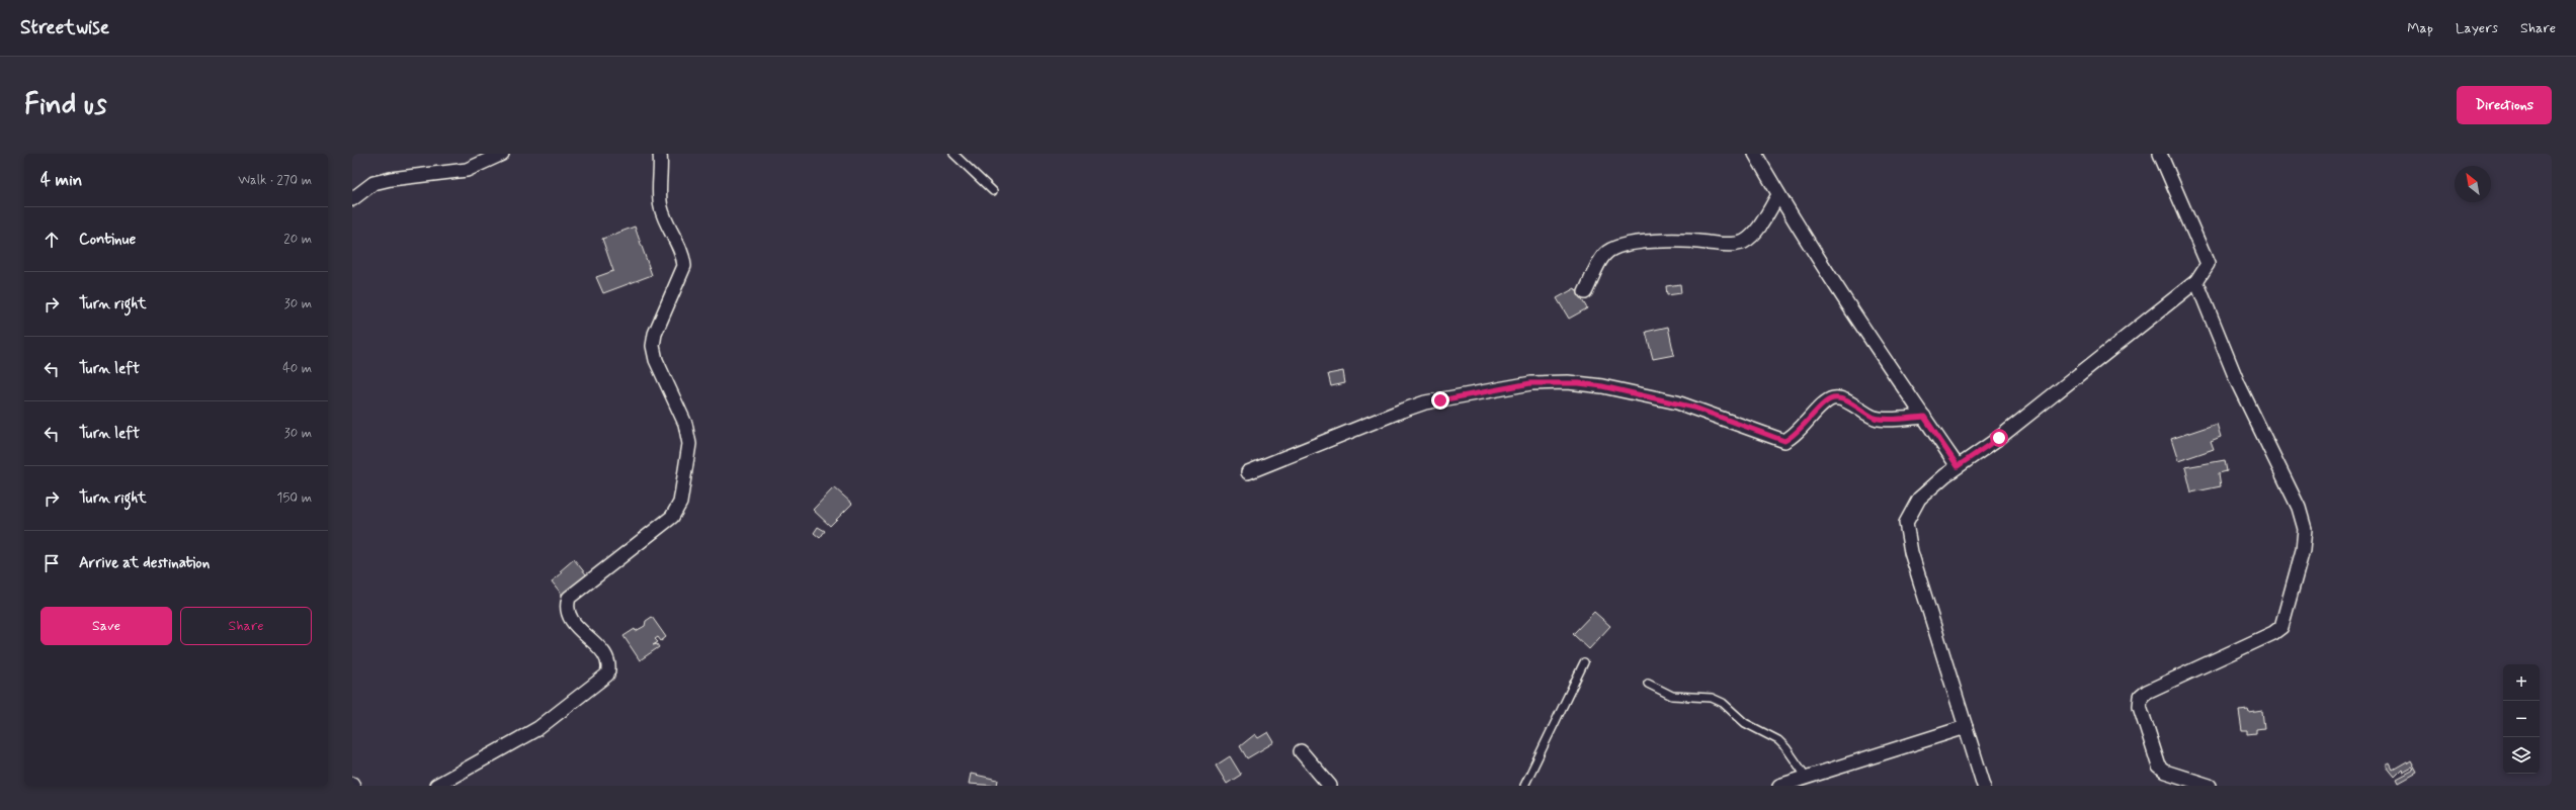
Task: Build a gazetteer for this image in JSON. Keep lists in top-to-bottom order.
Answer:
{
  "north": "top left",
  "page": {
    "header": "Streetwise",
    "nav": ["Map", "Layers", "Share"],
    "buttons": [
      "Directions",
      ["Save", "Share"]
    ],
    "title": "Find us",
    "heading": ["4 min", "Walk · 270 m"],
    "list": [
      ["Continue", "20 m"],
      ["Turn right", "30 m"],
      ["Turn left", "40 m"],
      ["Turn left", "30 m"],
      ["Turn right", "150 m"],
      "Arrive at destination"
    ],
    "map_buttons": ["+", "−"]
  }
}
